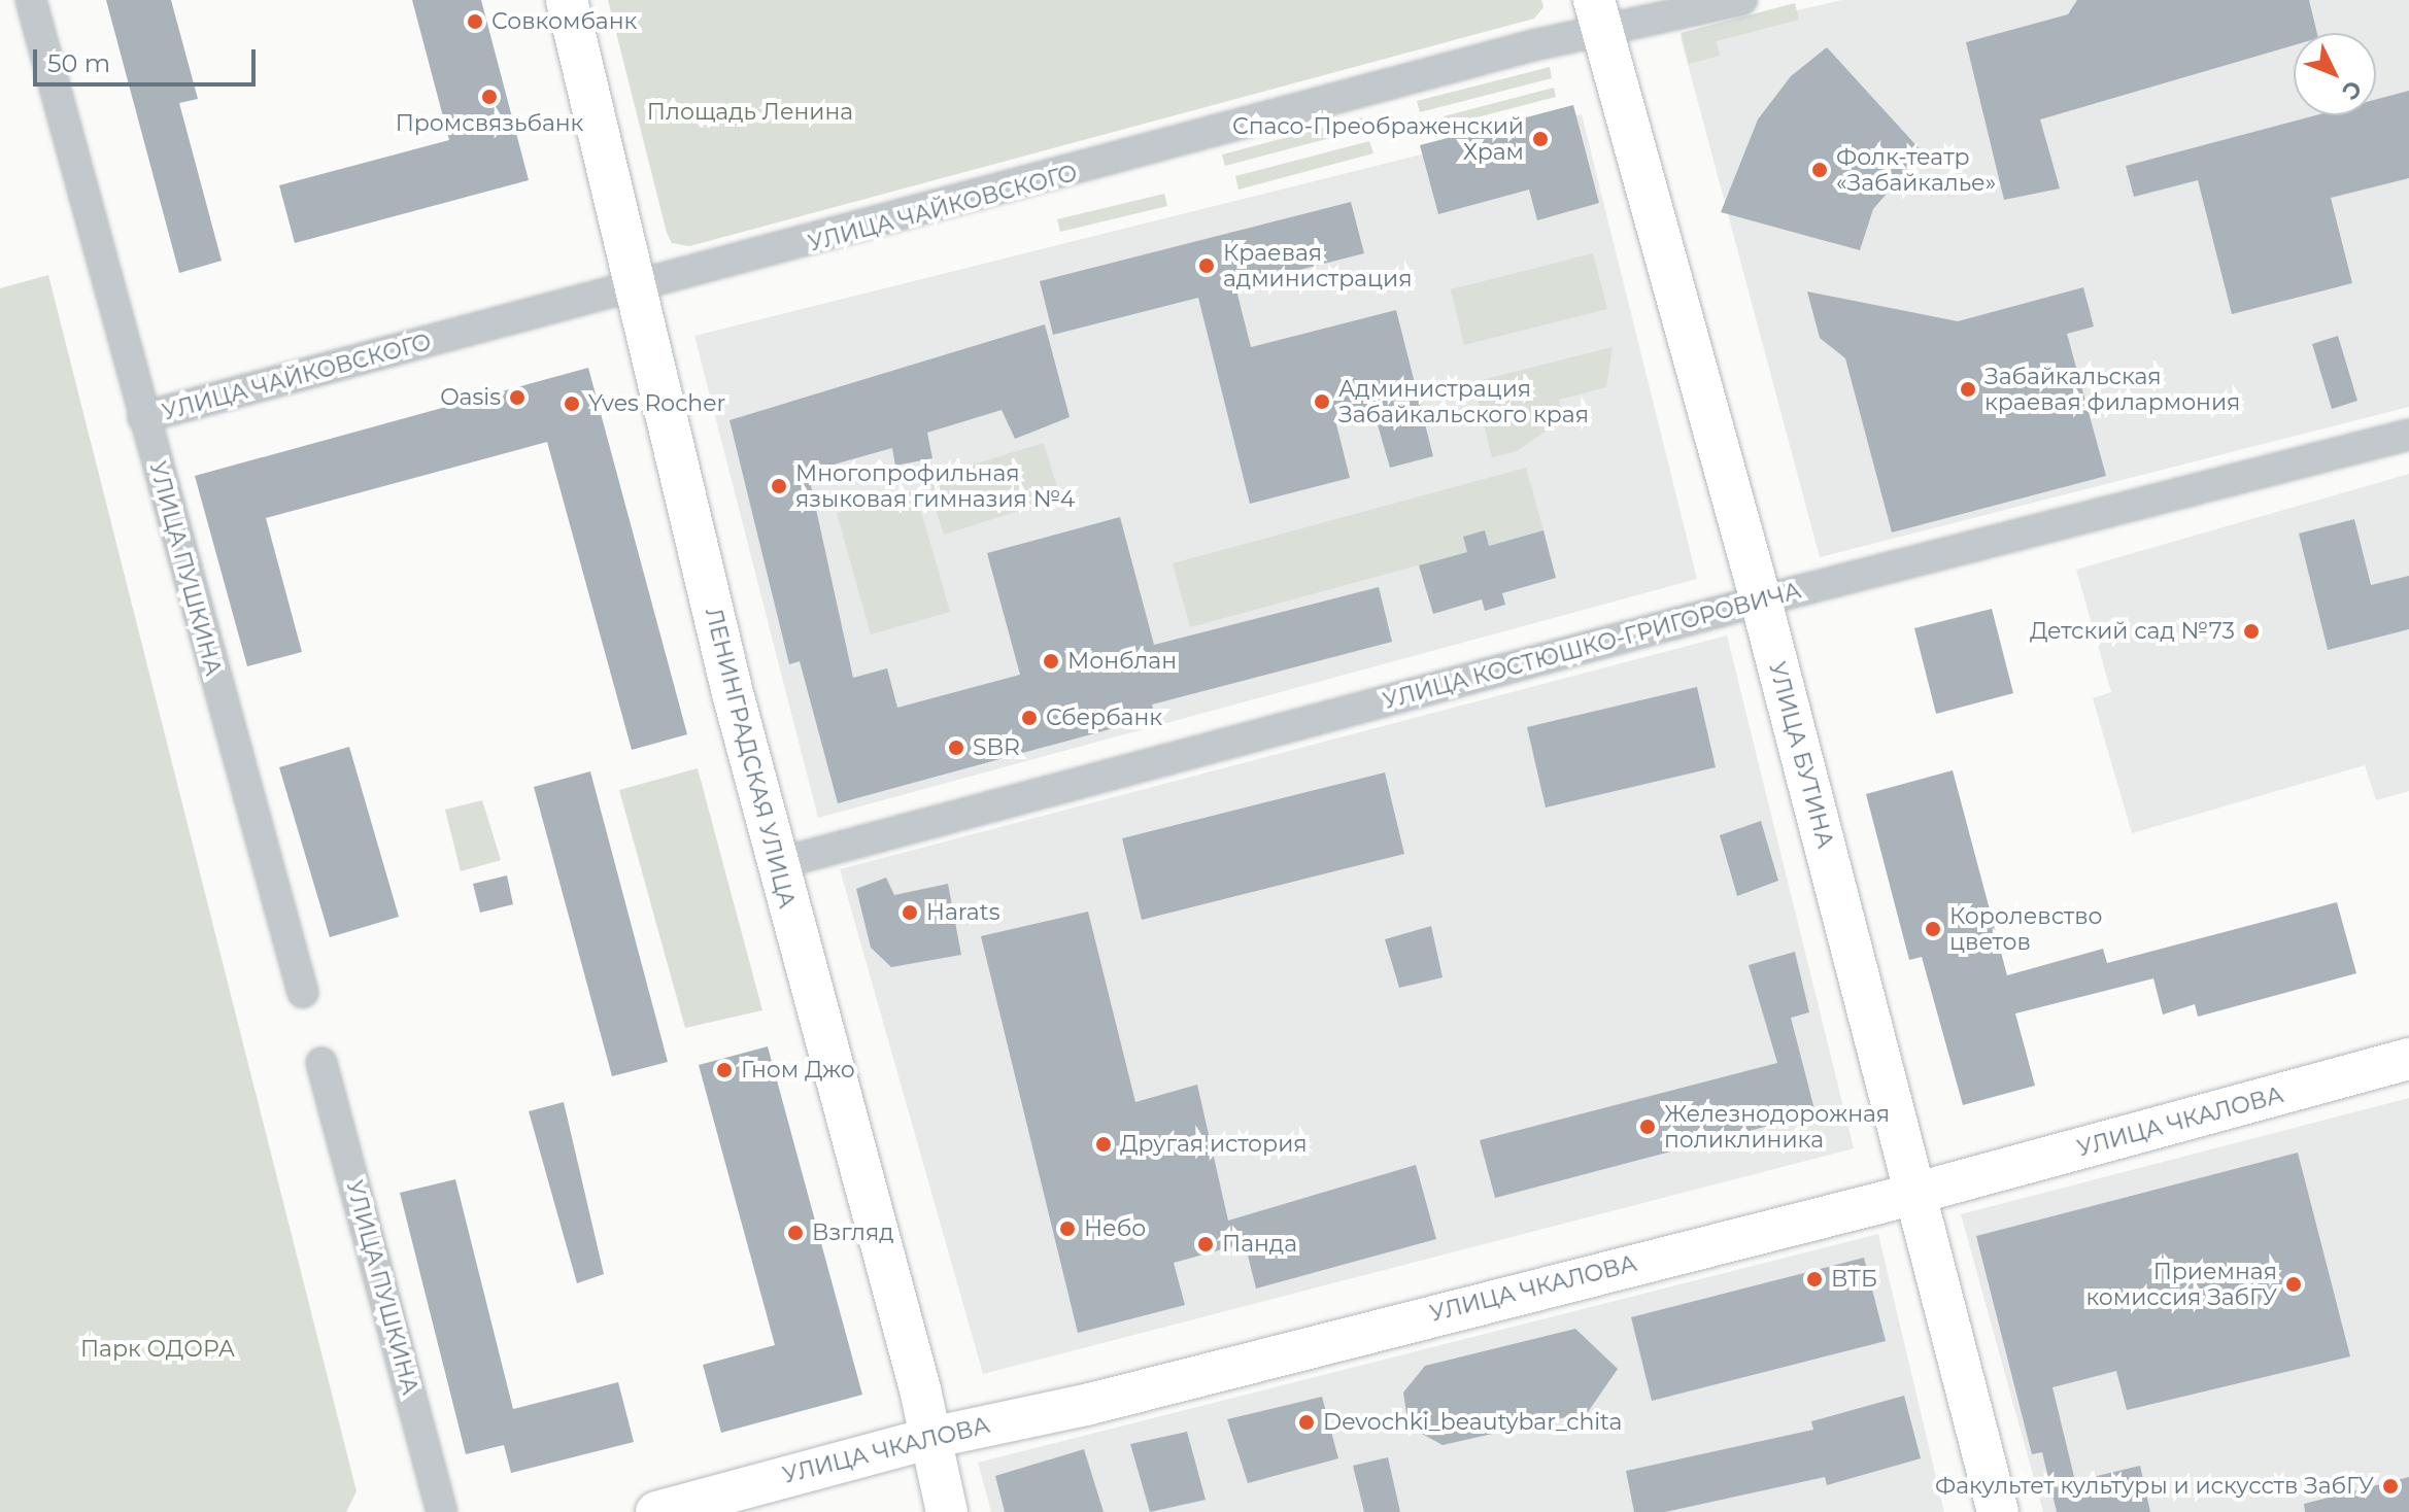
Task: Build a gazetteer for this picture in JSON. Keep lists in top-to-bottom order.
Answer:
{
  "streets": {
    "main road": ["УЛИЦА БУТИНА", "ЛЕНИНГРАДСКАЯ УЛИЦА", "УЛИЦА ЧКАЛОВА"],
    "street": ["УЛИЦА ЧАЙКОВСКОГО", "УЛИЦА ПУШКИНА", "УЛИЦА КОСТЮШКО-ГРИГОРОВИЧА"]
  },
  "crossings": [
    ["УЛИЦА ЧАЙКОВСКОГО", "УЛИЦА ПУШКИНА"],
    ["УЛИЦА ЧАЙКОВСКОГО", "УЛИЦА БУТИНА"],
    ["УЛИЦА ЧАЙКОВСКОГО", "ЛЕНИНГРАДСКАЯ УЛИЦА"],
    ["УЛИЦА КОСТЮШКО-ГРИГОРОВИЧА", "УЛИЦА БУТИНА"],
    ["УЛИЦА КОСТЮШКО-ГРИГОРОВИЧА", "ЛЕНИНГРАДСКАЯ УЛИЦА"],
    ["УЛИЦА БУТИНА", "УЛИЦА ЧКАЛОВА"],
    ["ЛЕНИНГРАДСКАЯ УЛИЦА", "УЛИЦА ЧКАЛОВА"]
  ],
  "parks": ["Площадь Ленина", "Парк ОДОРА"],
  "places": [
    "Совкомбанк",
    "Промсвязьбанк",
    "Спасо-Преображенский Храм",
    "Фолк-театр «Забайкалье»",
    "Краевая администрация",
    "Забайкальская краевая филармония",
    "Oasis",
    "Администрация Забайкальского края",
    "Yves Rocher",
    "Многопрофильная языковая гимназия №4",
    "Детский сад №73",
    "Монблан",
    "Сбербанк",
    "SBR",
    "Harats",
    "Королевство цветов",
    "Гном Джо",
    "Железнодорожная поликлиника",
    "Другая история",
    "Небо",
    "Взгляд",
    "Панда",
    "ВТБ",
    "Приемная комиссия ЗабГУ",
    "Devochki_beautybar_chita",
    "Факультет культуры и искусств ЗабГУ"
  ],
  "scale_bar": "50 m",
  "north": "bottom right"
}
